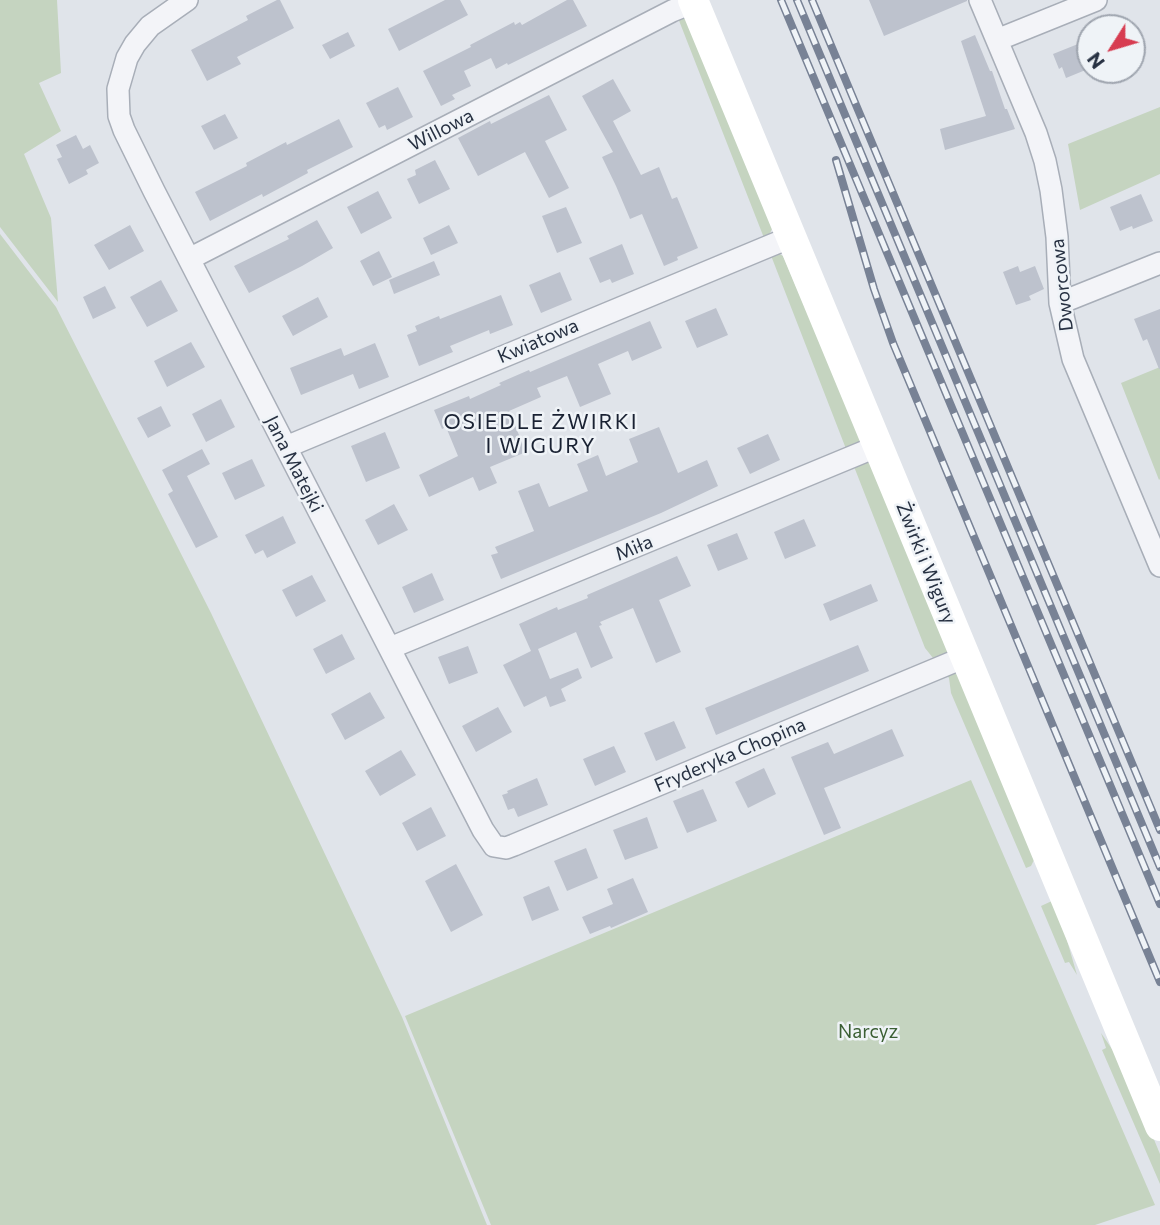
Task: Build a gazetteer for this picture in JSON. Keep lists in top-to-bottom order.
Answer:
{
  "streets": {
    "main road": ["Żwirki i Wigury"],
    "street": [
      "Willowa",
      "Dworcowa",
      "Kwiatowa",
      "Jana Matejki",
      "Miła",
      "Fryderyka Chopina"
    ]
  },
  "crossings": [
    ["Willowa", "Jana Matejki"],
    ["Willowa", "Żwirki i Wigury"],
    ["Kwiatowa", "Jana Matejki"],
    ["Kwiatowa", "Żwirki i Wigury"],
    ["Jana Matejki", "Miła"],
    ["Jana Matejki", "Fryderyka Chopina"],
    ["Miła", "Żwirki i Wigury"],
    ["Żwirki i Wigury", "Fryderyka Chopina"]
  ],
  "districts": ["OSIEDLE ŻWIRKI I WIGURY"],
  "parks": ["Narcyz"],
  "north": "bottom left"
}
